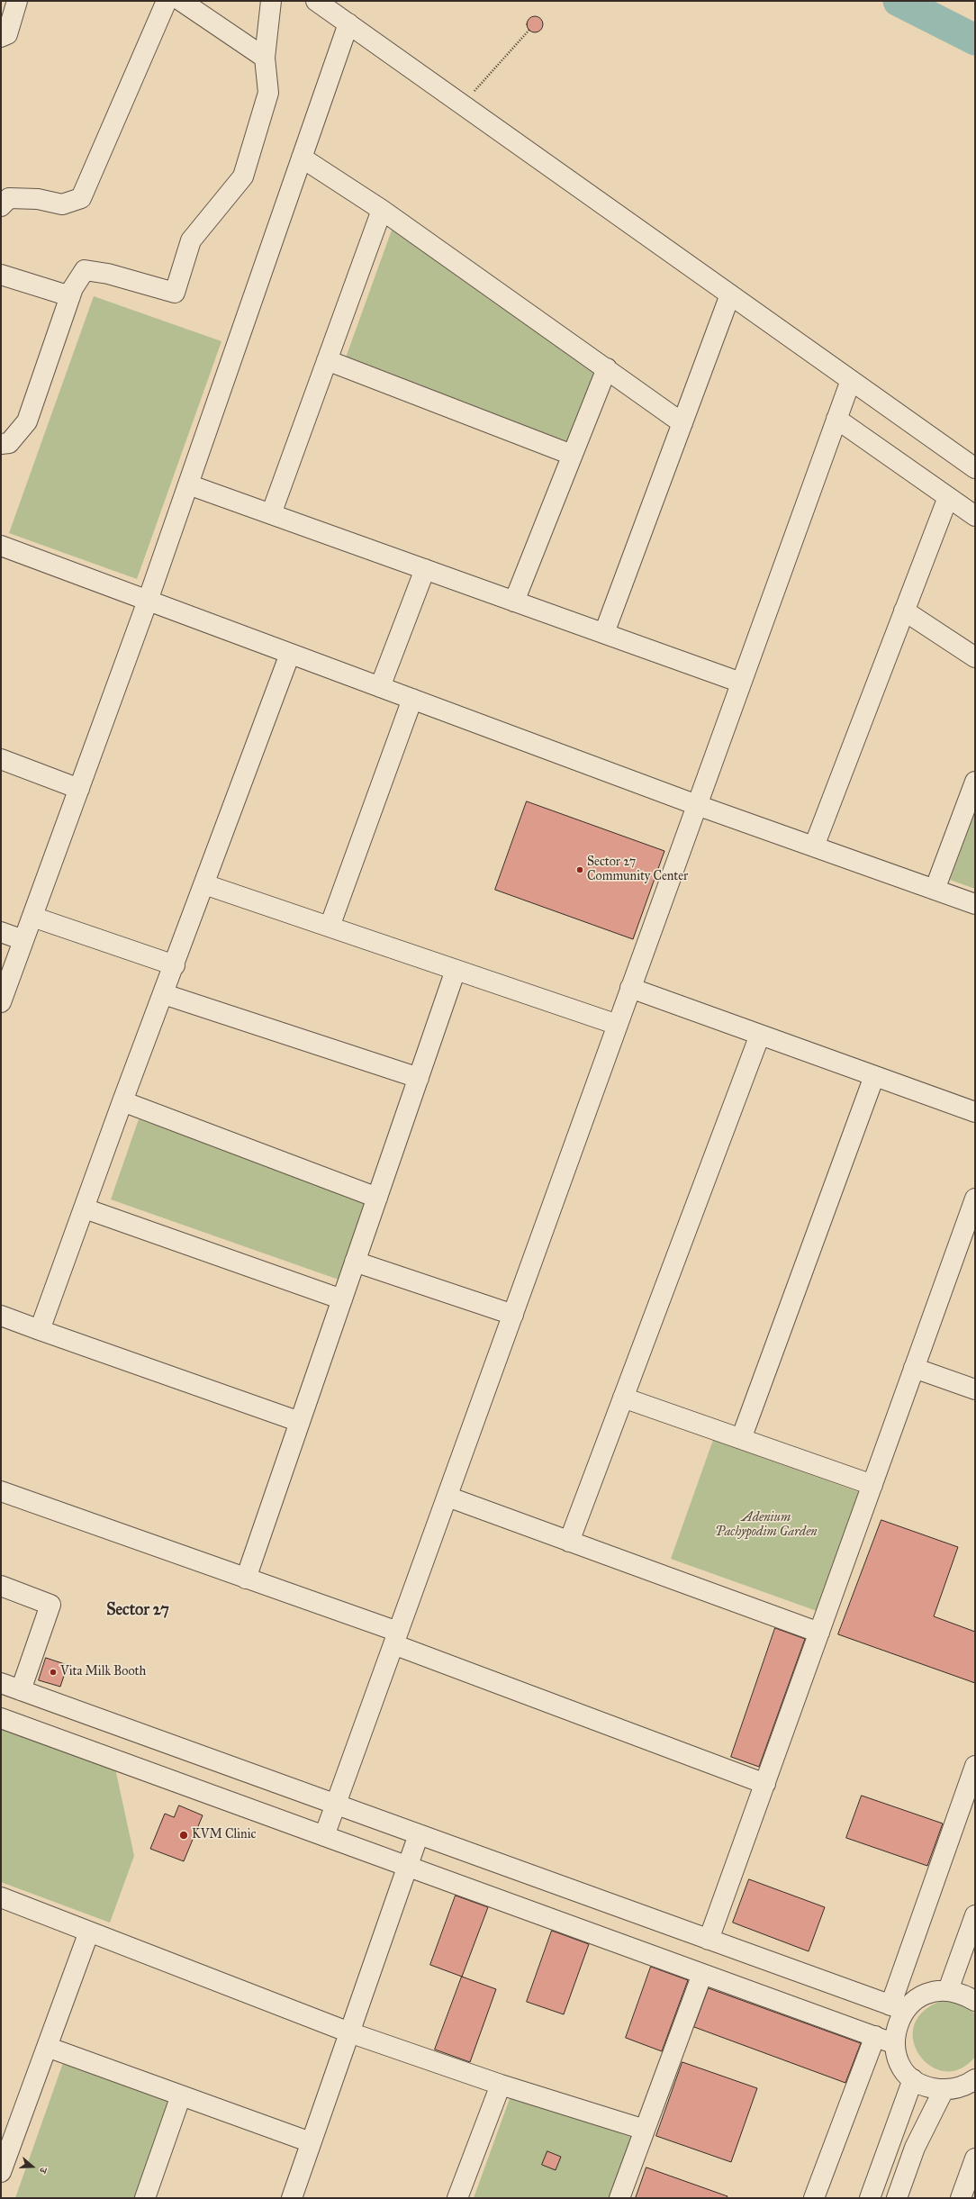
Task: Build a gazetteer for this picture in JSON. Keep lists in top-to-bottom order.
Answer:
{
  "districts": ["Sector 27"],
  "parks": ["Adenium Pachypodim Garden"],
  "places": ["Sector 27 Community Center", "Vita Milk Booth", "KVM Clinic"],
  "north": "right"
}
